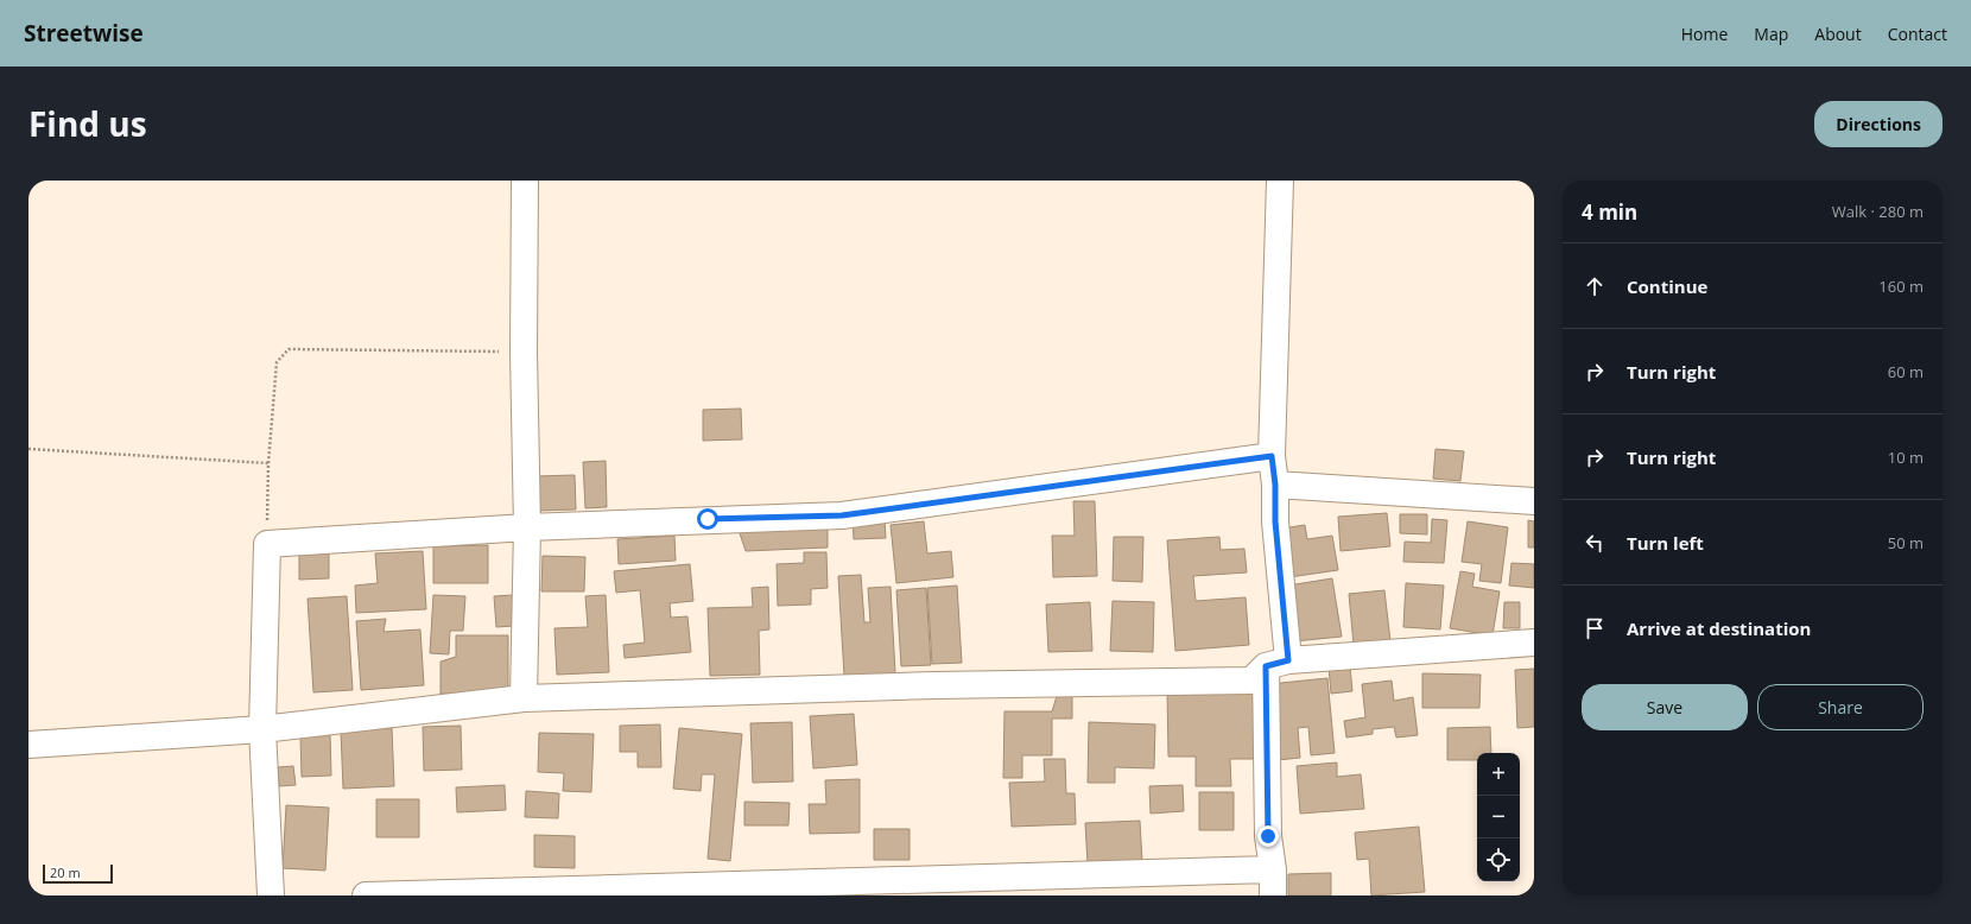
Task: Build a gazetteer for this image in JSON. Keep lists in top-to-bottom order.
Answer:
{
  "scale_bar": "20 m",
  "page": {
    "header": "Streetwise",
    "nav": [
      "Home",
      "Map",
      "About",
      "Contact"
    ],
    "title": "Find us",
    "buttons": [
      "Directions",
      ["Save", "Share"]
    ],
    "heading": ["4 min", "Walk · 280 m"],
    "list": [
      ["Continue", "160 m"],
      ["Turn right", "60 m"],
      ["Turn right", "10 m"],
      ["Turn left", "50 m"],
      "Arrive at destination"
    ],
    "map_buttons": ["+", "−"],
    "scale": "20 m"
  }
}
